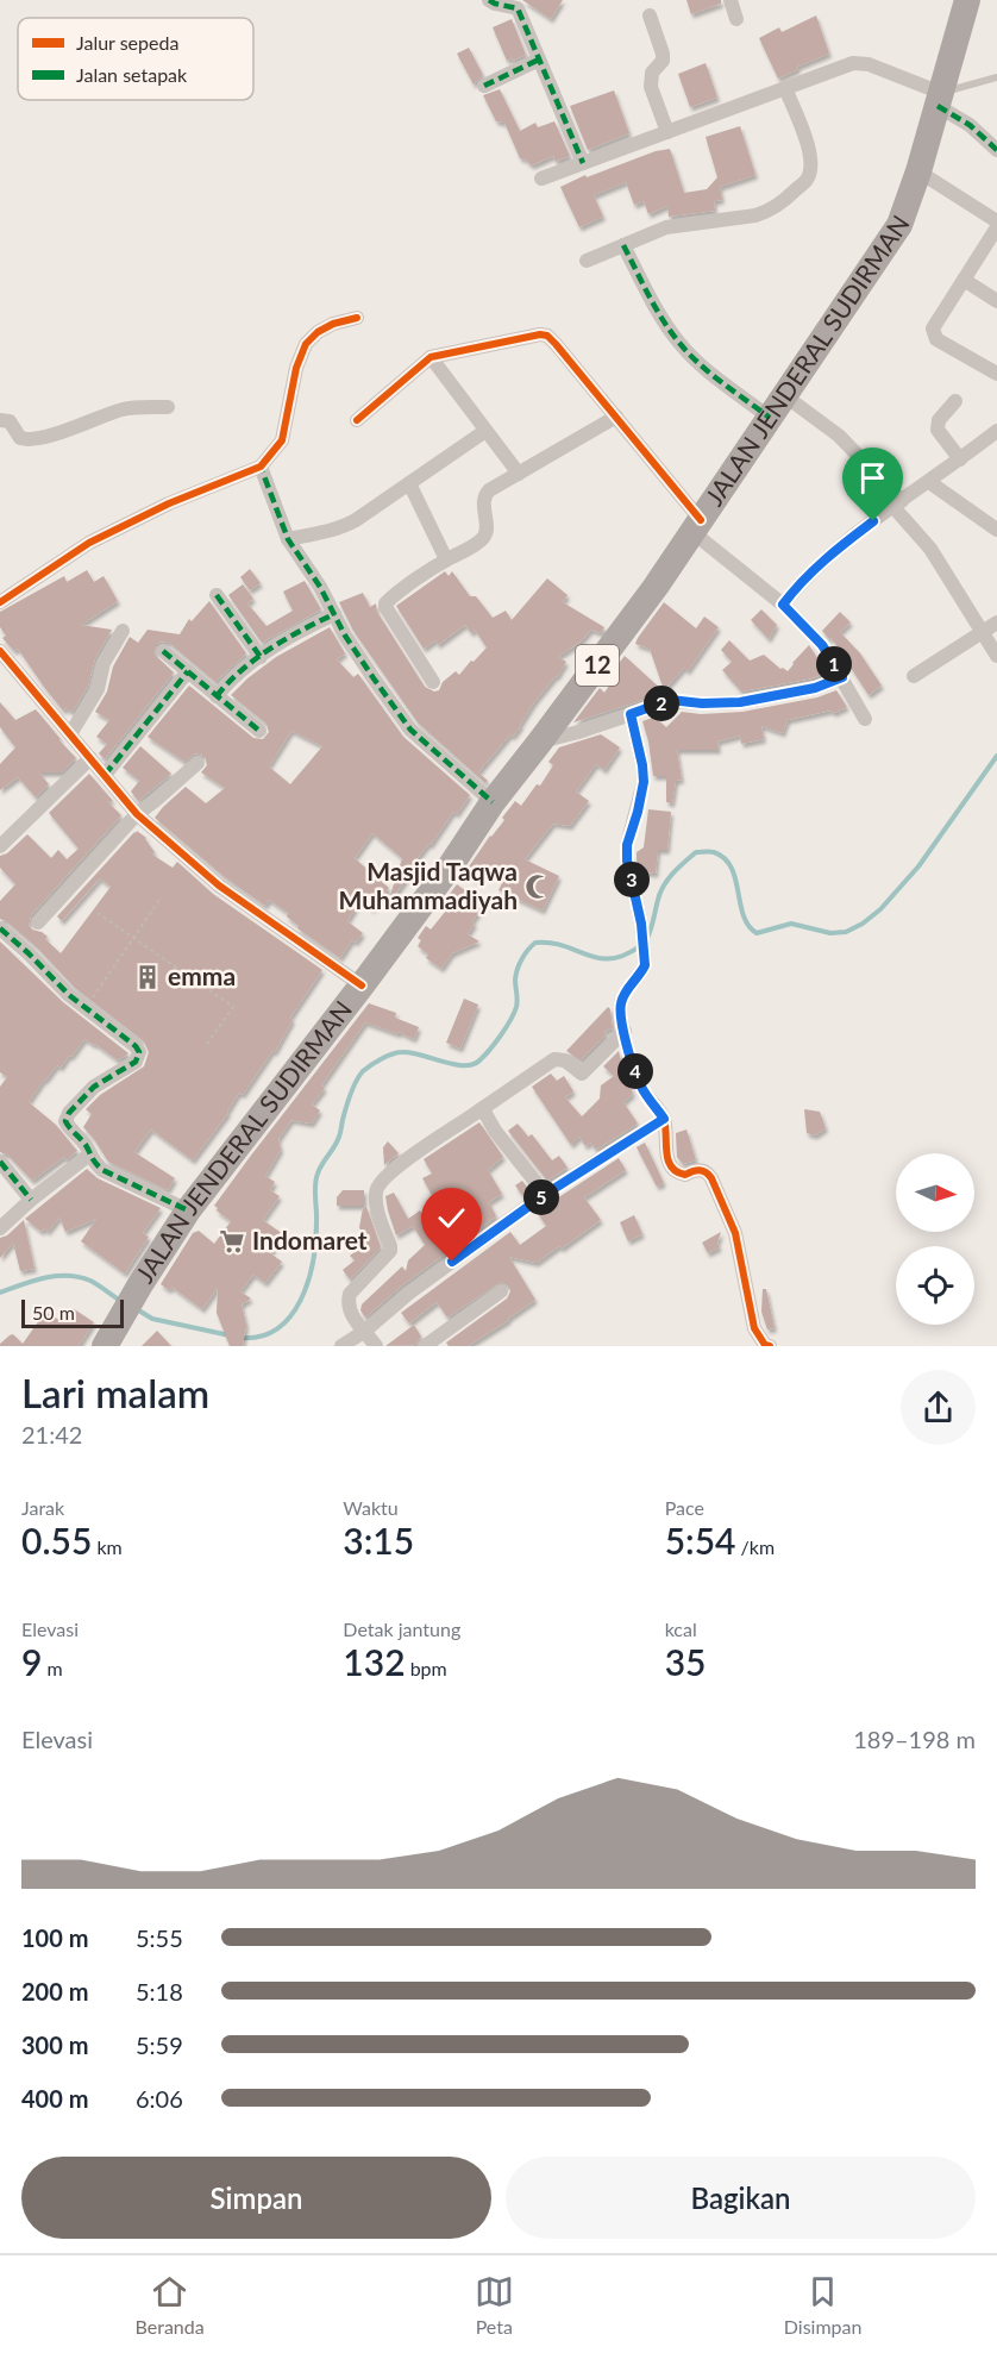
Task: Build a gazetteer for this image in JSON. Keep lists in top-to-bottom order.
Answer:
{
  "streets": {
    "highway": ["JALAN JENDERAL SUDIRMAN", "12"]
  },
  "places": {
    "mosque": ["Masjid Taqwa Muhammadiyah"],
    "building": ["emma"],
    "supermarket": ["Indomaret"]
  },
  "legend": ["Jalur sepeda", "Jalan setapak"],
  "scale_bar": "50 m",
  "north": "right",
  "page": {
    "pins": [
      "1",
      "2",
      "3",
      "4",
      "5"
    ],
    "scale": "50 m",
    "heading": ["Lari malam", "21:42"],
    "stats": [
      ["Jarak", "0.55 km"],
      ["Waktu", "3:15"],
      ["Pace", "5:54 /km"],
      ["Elevasi", "9 m"],
      ["Detak jantung", "132 bpm"],
      ["kcal", "35"]
    ],
    "chart": ["Elevasi", "189–198 m"],
    "list": [
      {
        "name": "100 m",
        "note": "5:55"
      },
      {
        "name": "200 m",
        "note": "5:18"
      },
      {
        "name": "300 m",
        "note": "5:59"
      },
      {
        "name": "400 m",
        "note": "6:06"
      }
    ],
    "buttons": ["Simpan", "Bagikan"],
    "tabs": ["Beranda", "Peta", "Disimpan"]
  }
}
